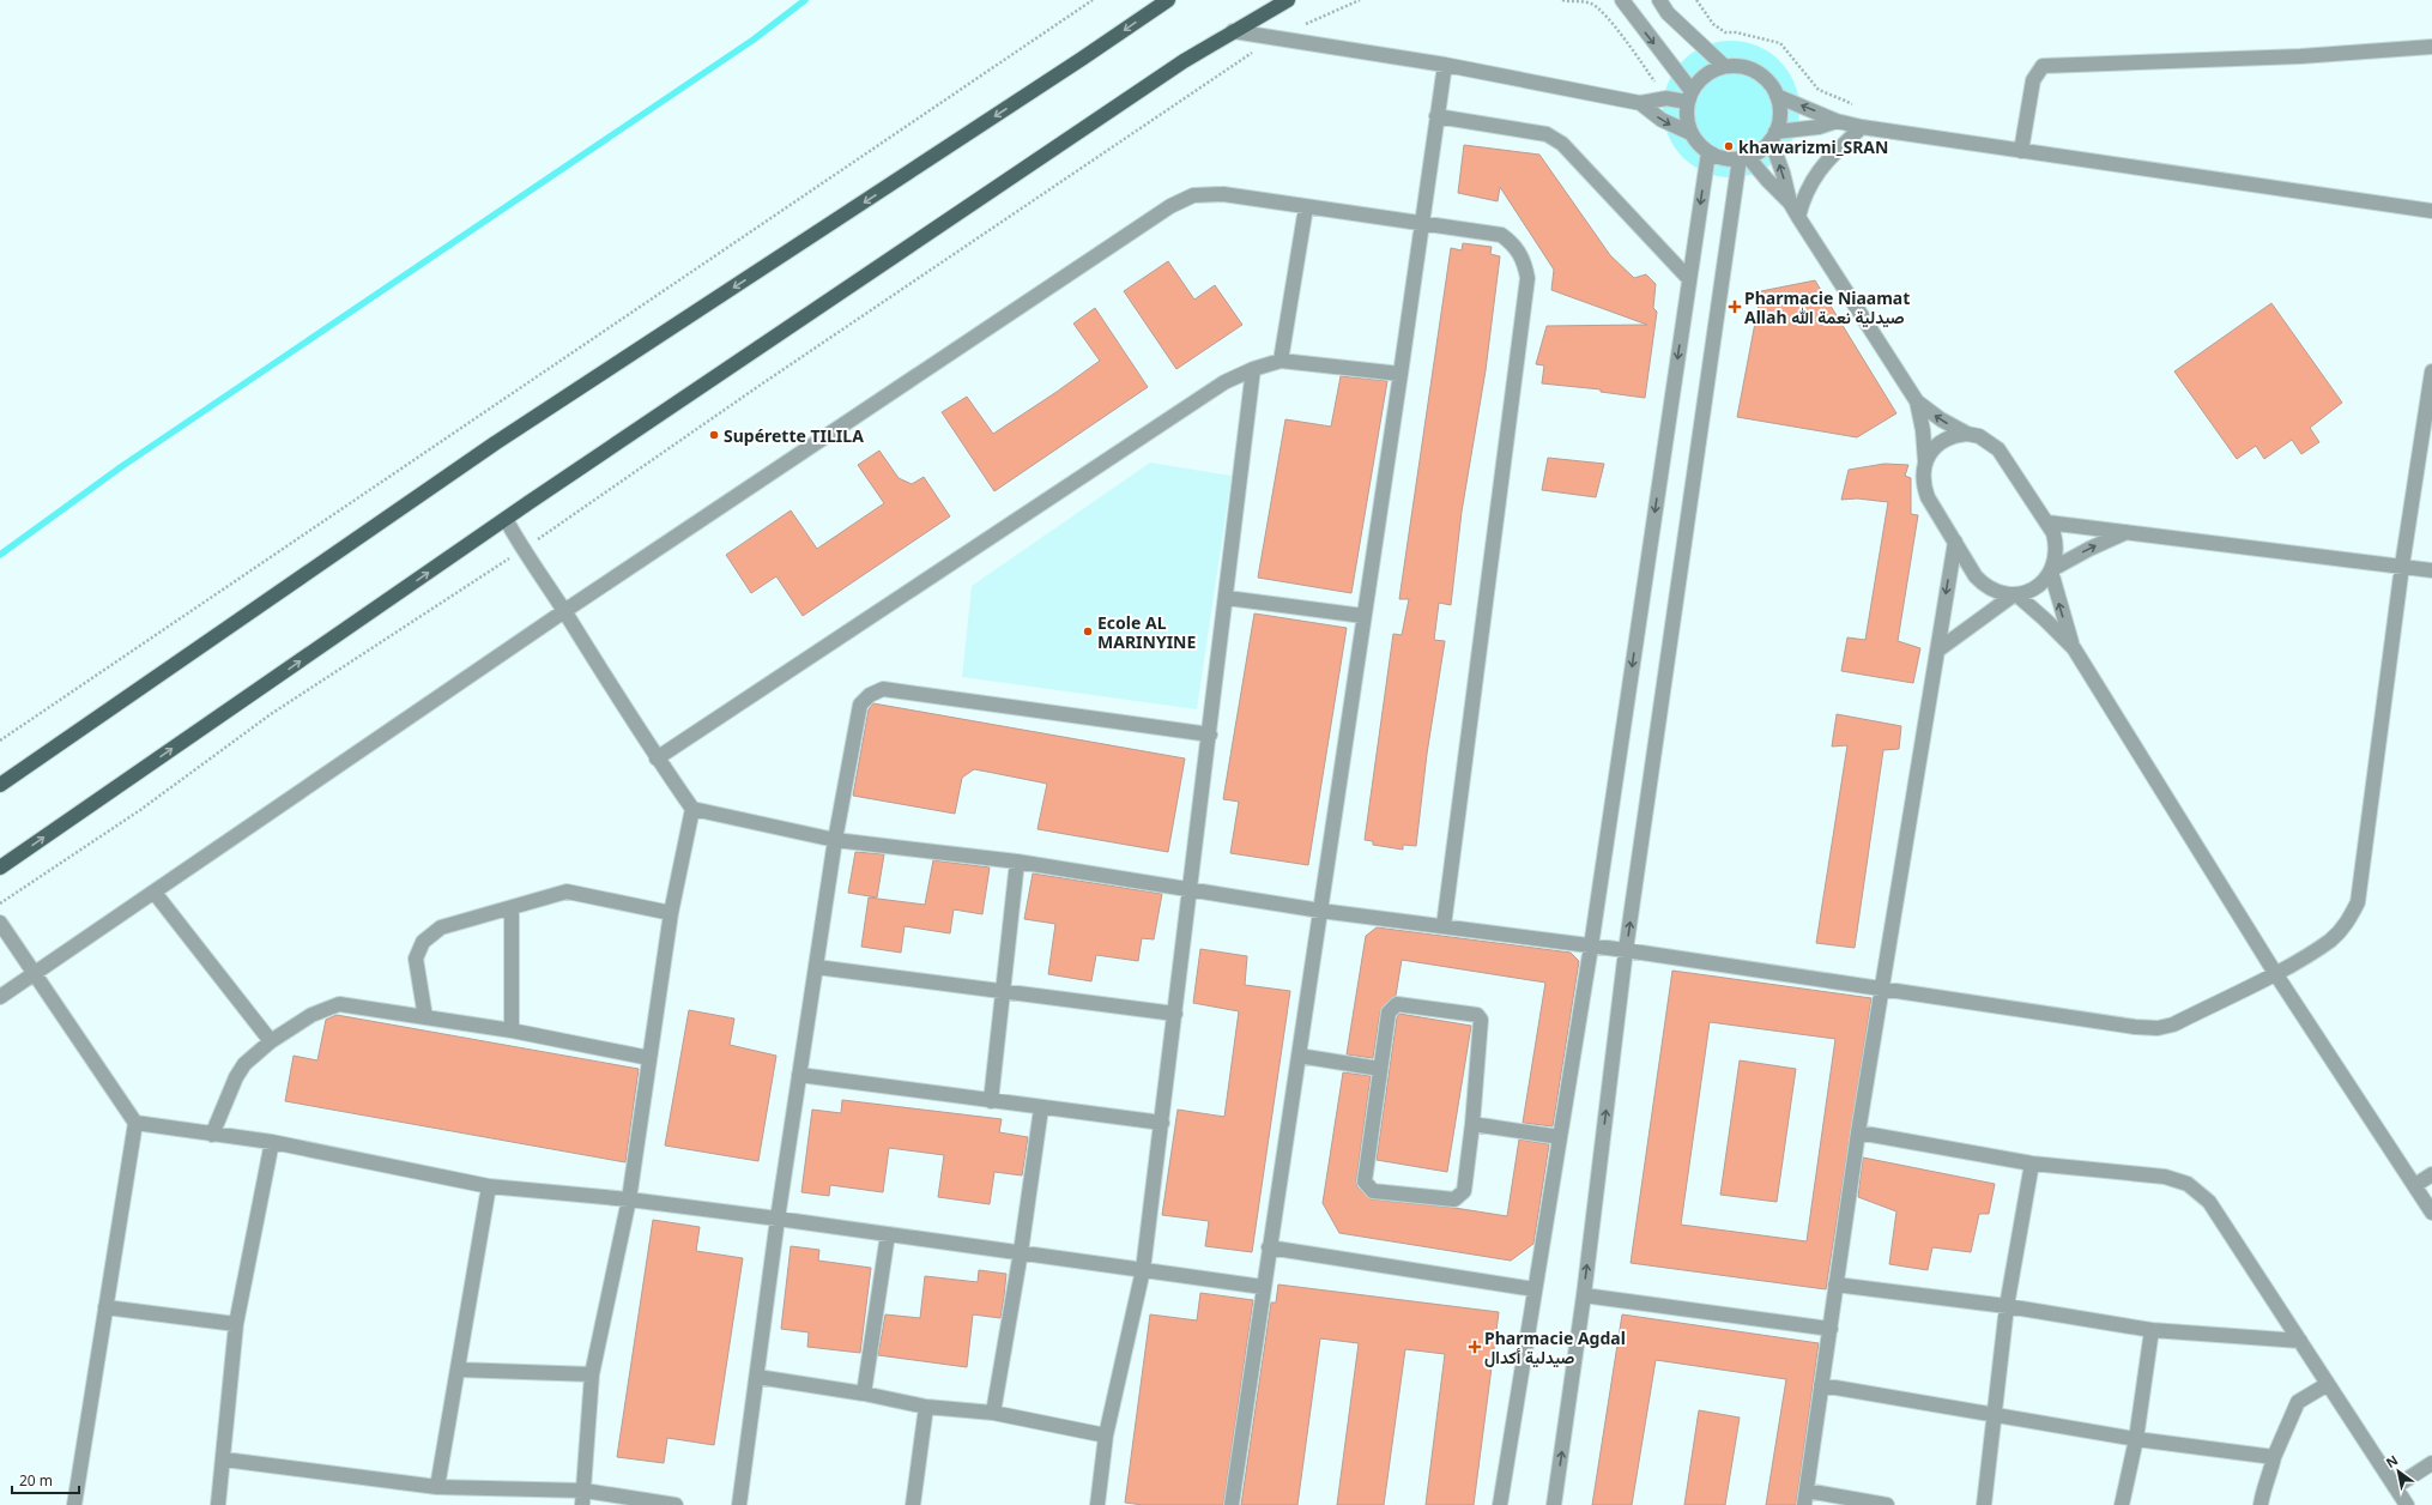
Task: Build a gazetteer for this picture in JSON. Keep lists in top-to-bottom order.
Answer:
{
  "places": {
    "other": ["khawarizmi_SRAN", "Supérette TILILA", "Ecole AL MARINYINE"],
    "health": ["Pharmacie Niaamat Allah صيدلية نعمة الله", "Pharmacie Agdal صيدلية أكدال"]
  },
  "scale_bar": "20 m",
  "north": "top left"
}
